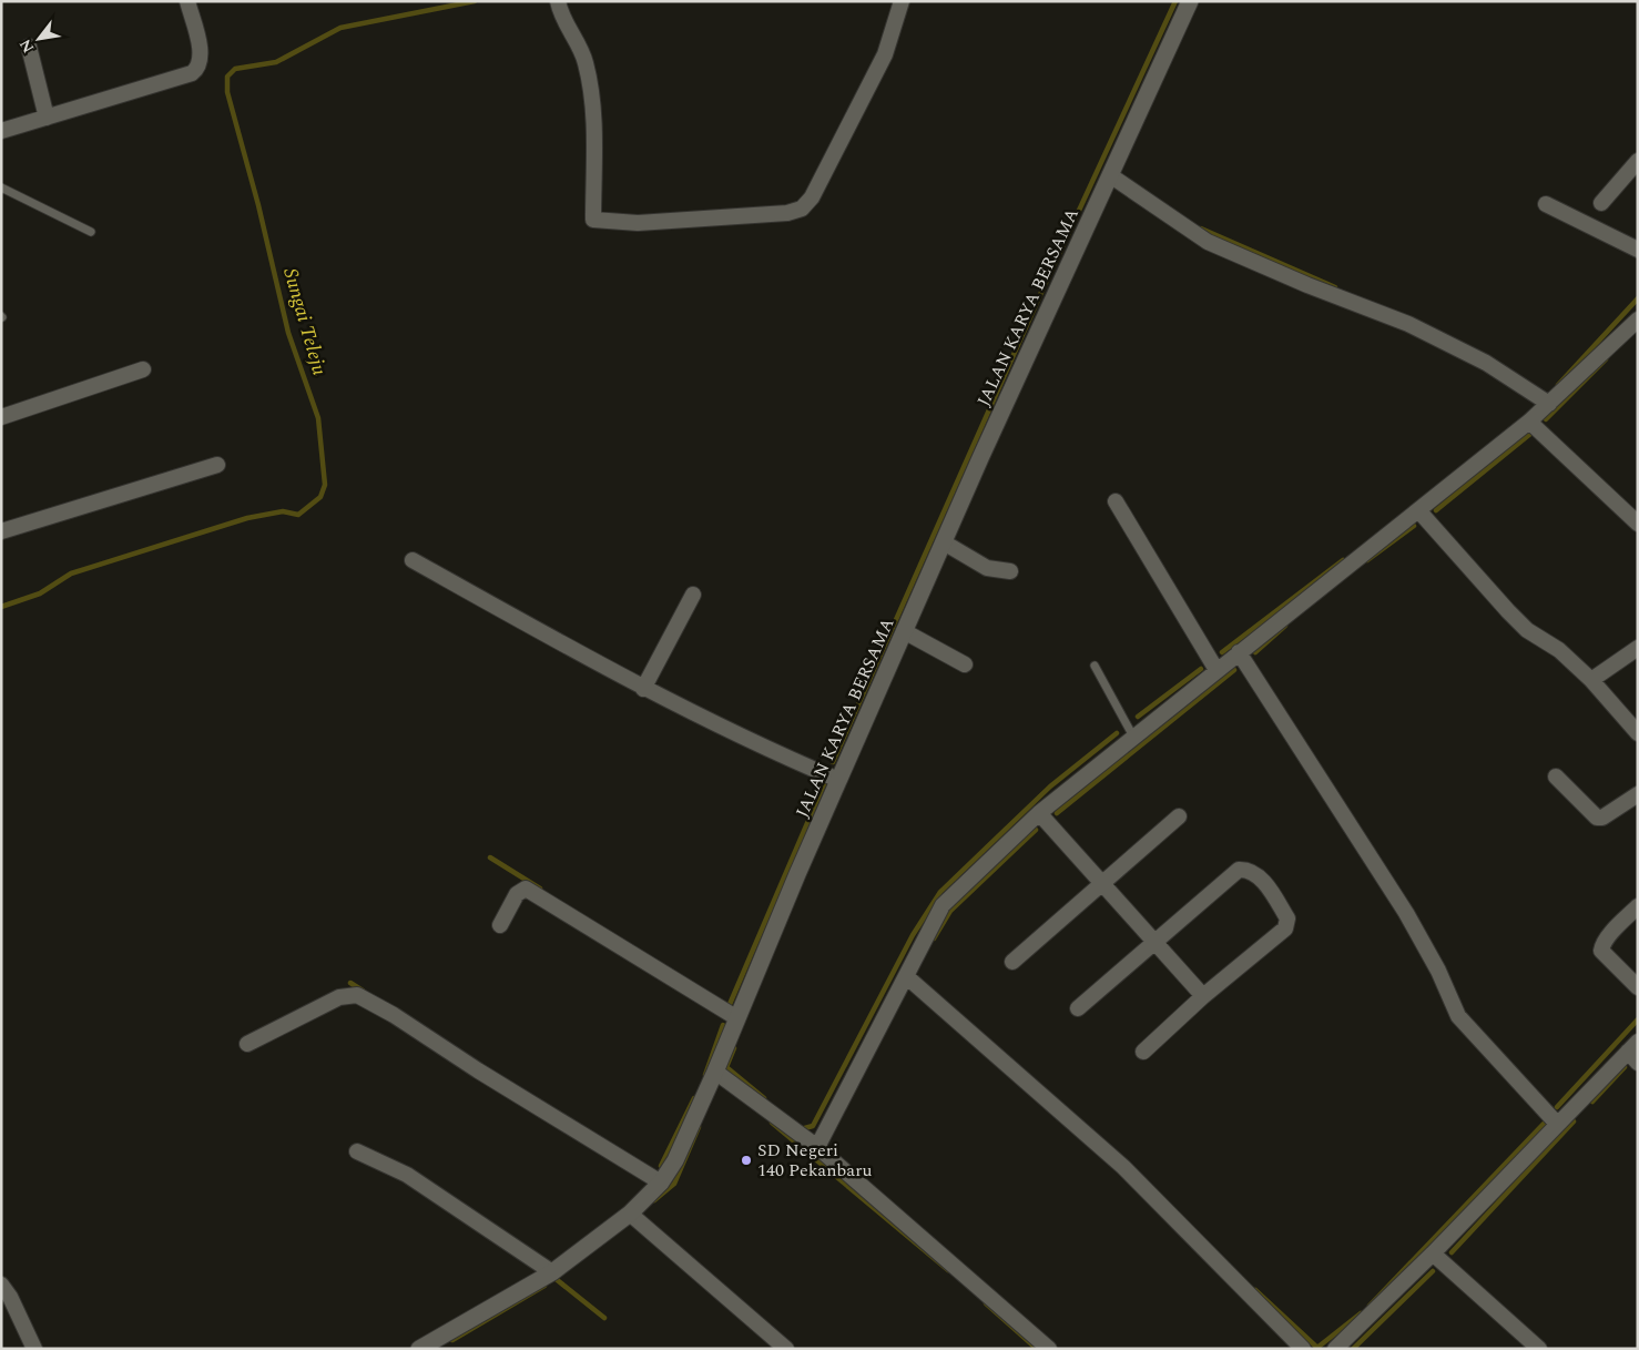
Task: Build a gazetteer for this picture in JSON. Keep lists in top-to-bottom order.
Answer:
{
  "streets": {
    "street": ["JALAN KARYA BERSAMA"]
  },
  "water": ["Sungai Teleju"],
  "places": ["SD Negeri 140 Pekanbaru"],
  "north": "bottom left"
}
